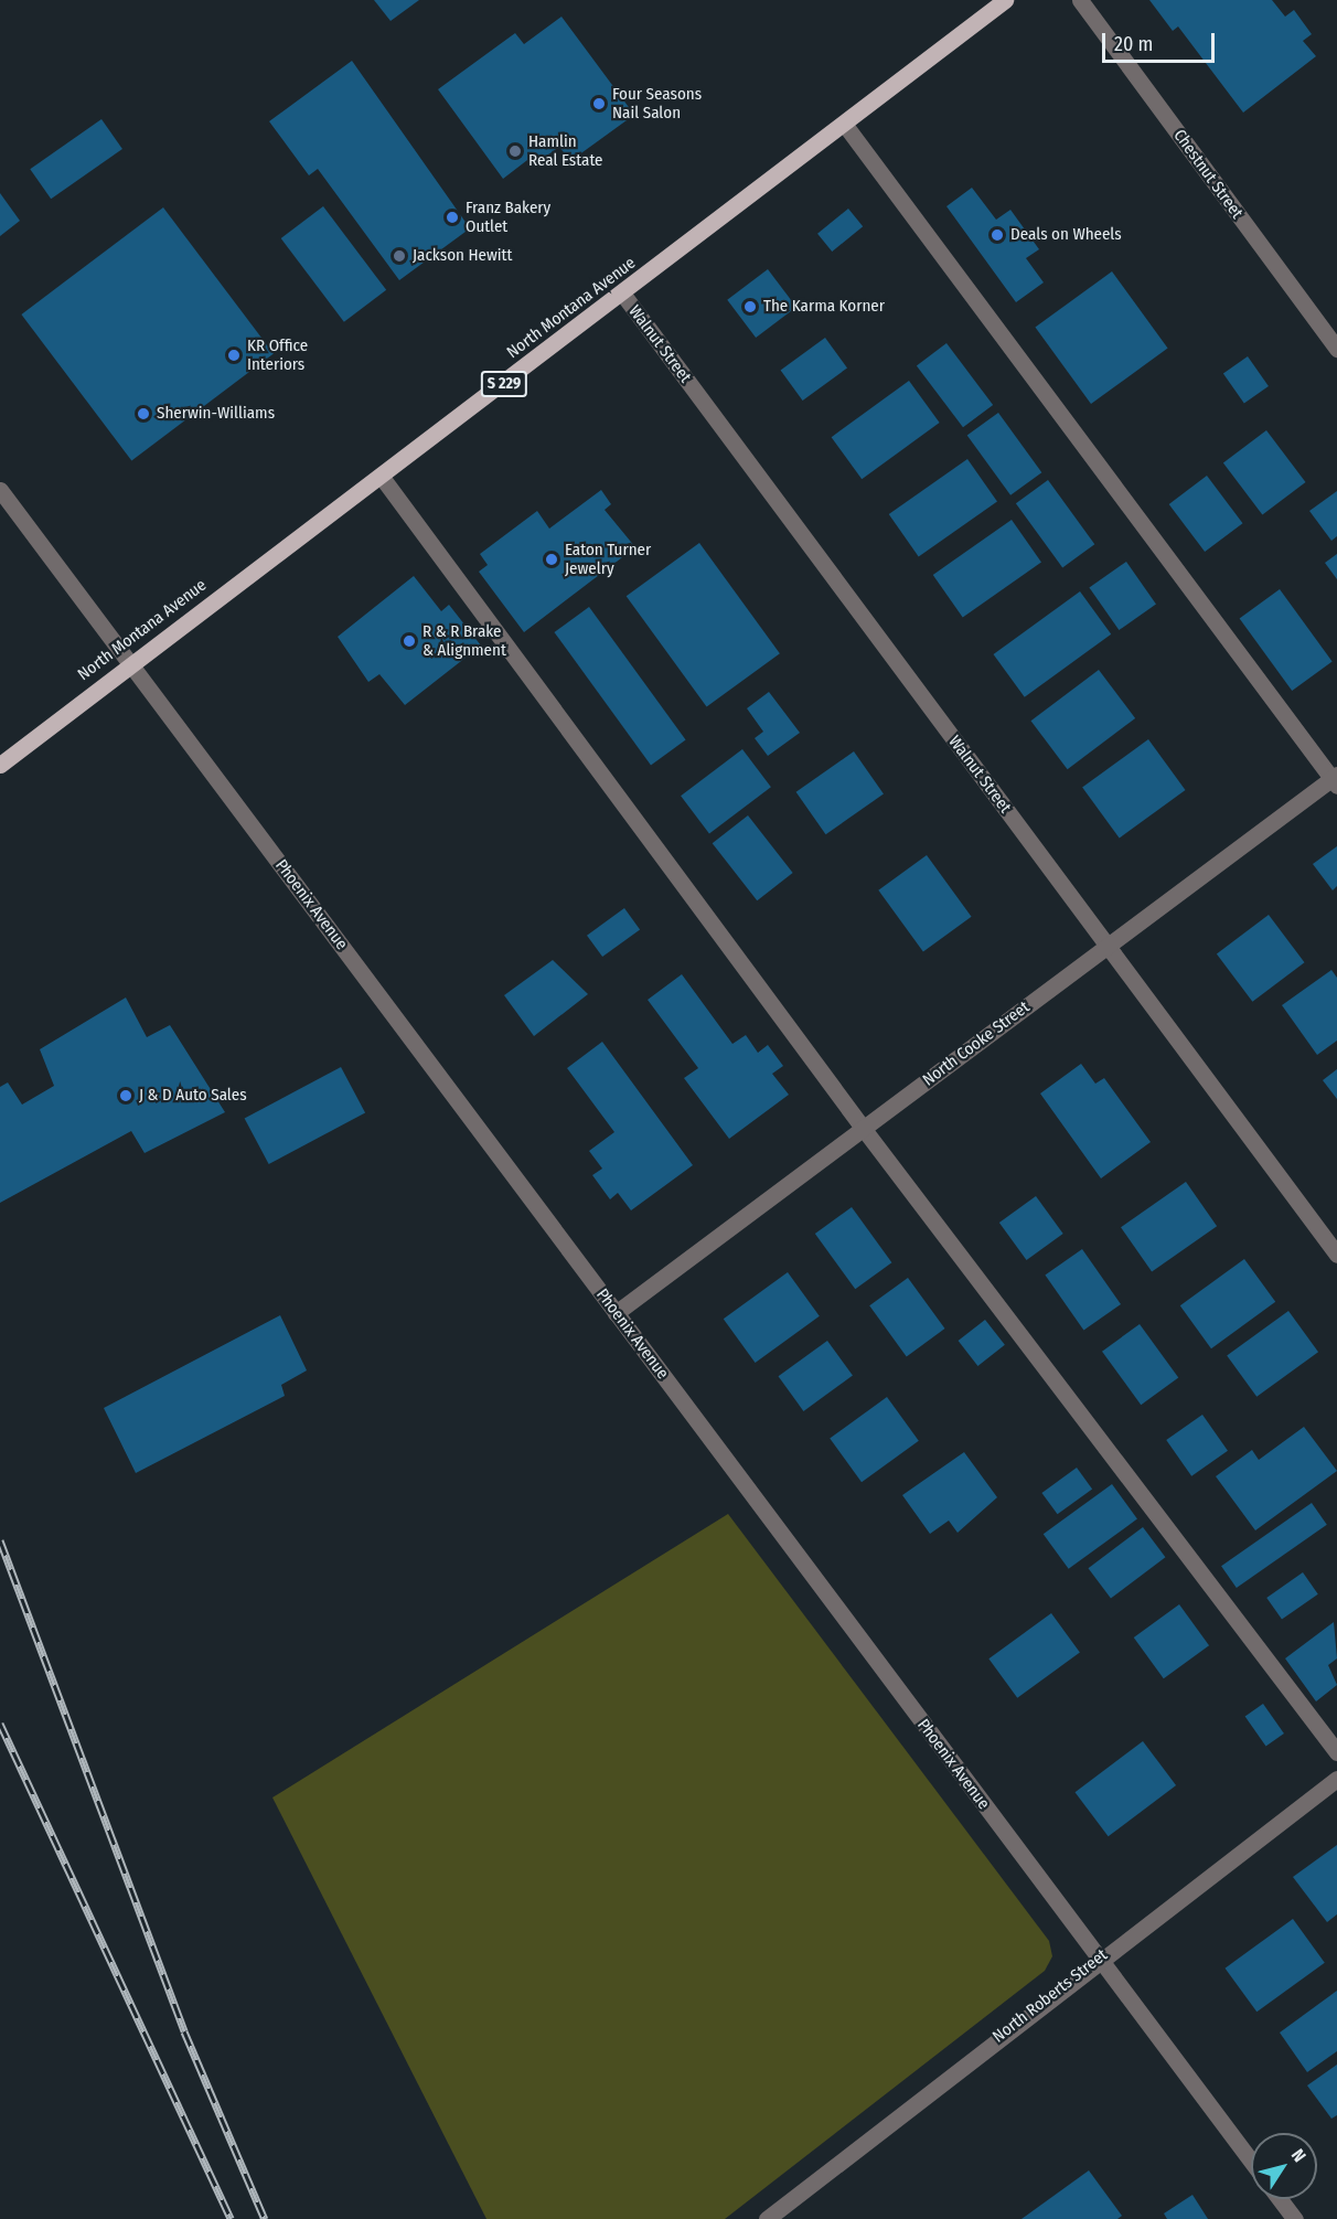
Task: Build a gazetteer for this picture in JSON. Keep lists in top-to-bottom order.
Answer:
{
  "streets": {
    "main road": ["North Montana Avenue", "S 229"],
    "street": [
      "Chestnut Street",
      "Walnut Street",
      "Phoenix Avenue",
      "North Cooke Street",
      "North Roberts Street"
    ]
  },
  "crossings": [
    ["North Montana Avenue", "Walnut Street"],
    ["North Montana Avenue", "Phoenix Avenue"],
    ["Walnut Street", "North Cooke Street"],
    ["Phoenix Avenue", "North Cooke Street"],
    ["Phoenix Avenue", "North Roberts Street"]
  ],
  "places": [
    "Four Seasons Nail Salon",
    "Hamlin Real Estate",
    "Franz Bakery Outlet",
    "Deals on Wheels",
    "Jackson Hewitt",
    "The Karma Korner",
    "KR Office Interiors",
    "Sherwin-Williams",
    "Eaton Turner Jewelry",
    "R & R Brake & Alignment",
    "J & D Auto Sales"
  ],
  "scale_bar": "20 m",
  "north": "top right"
}
